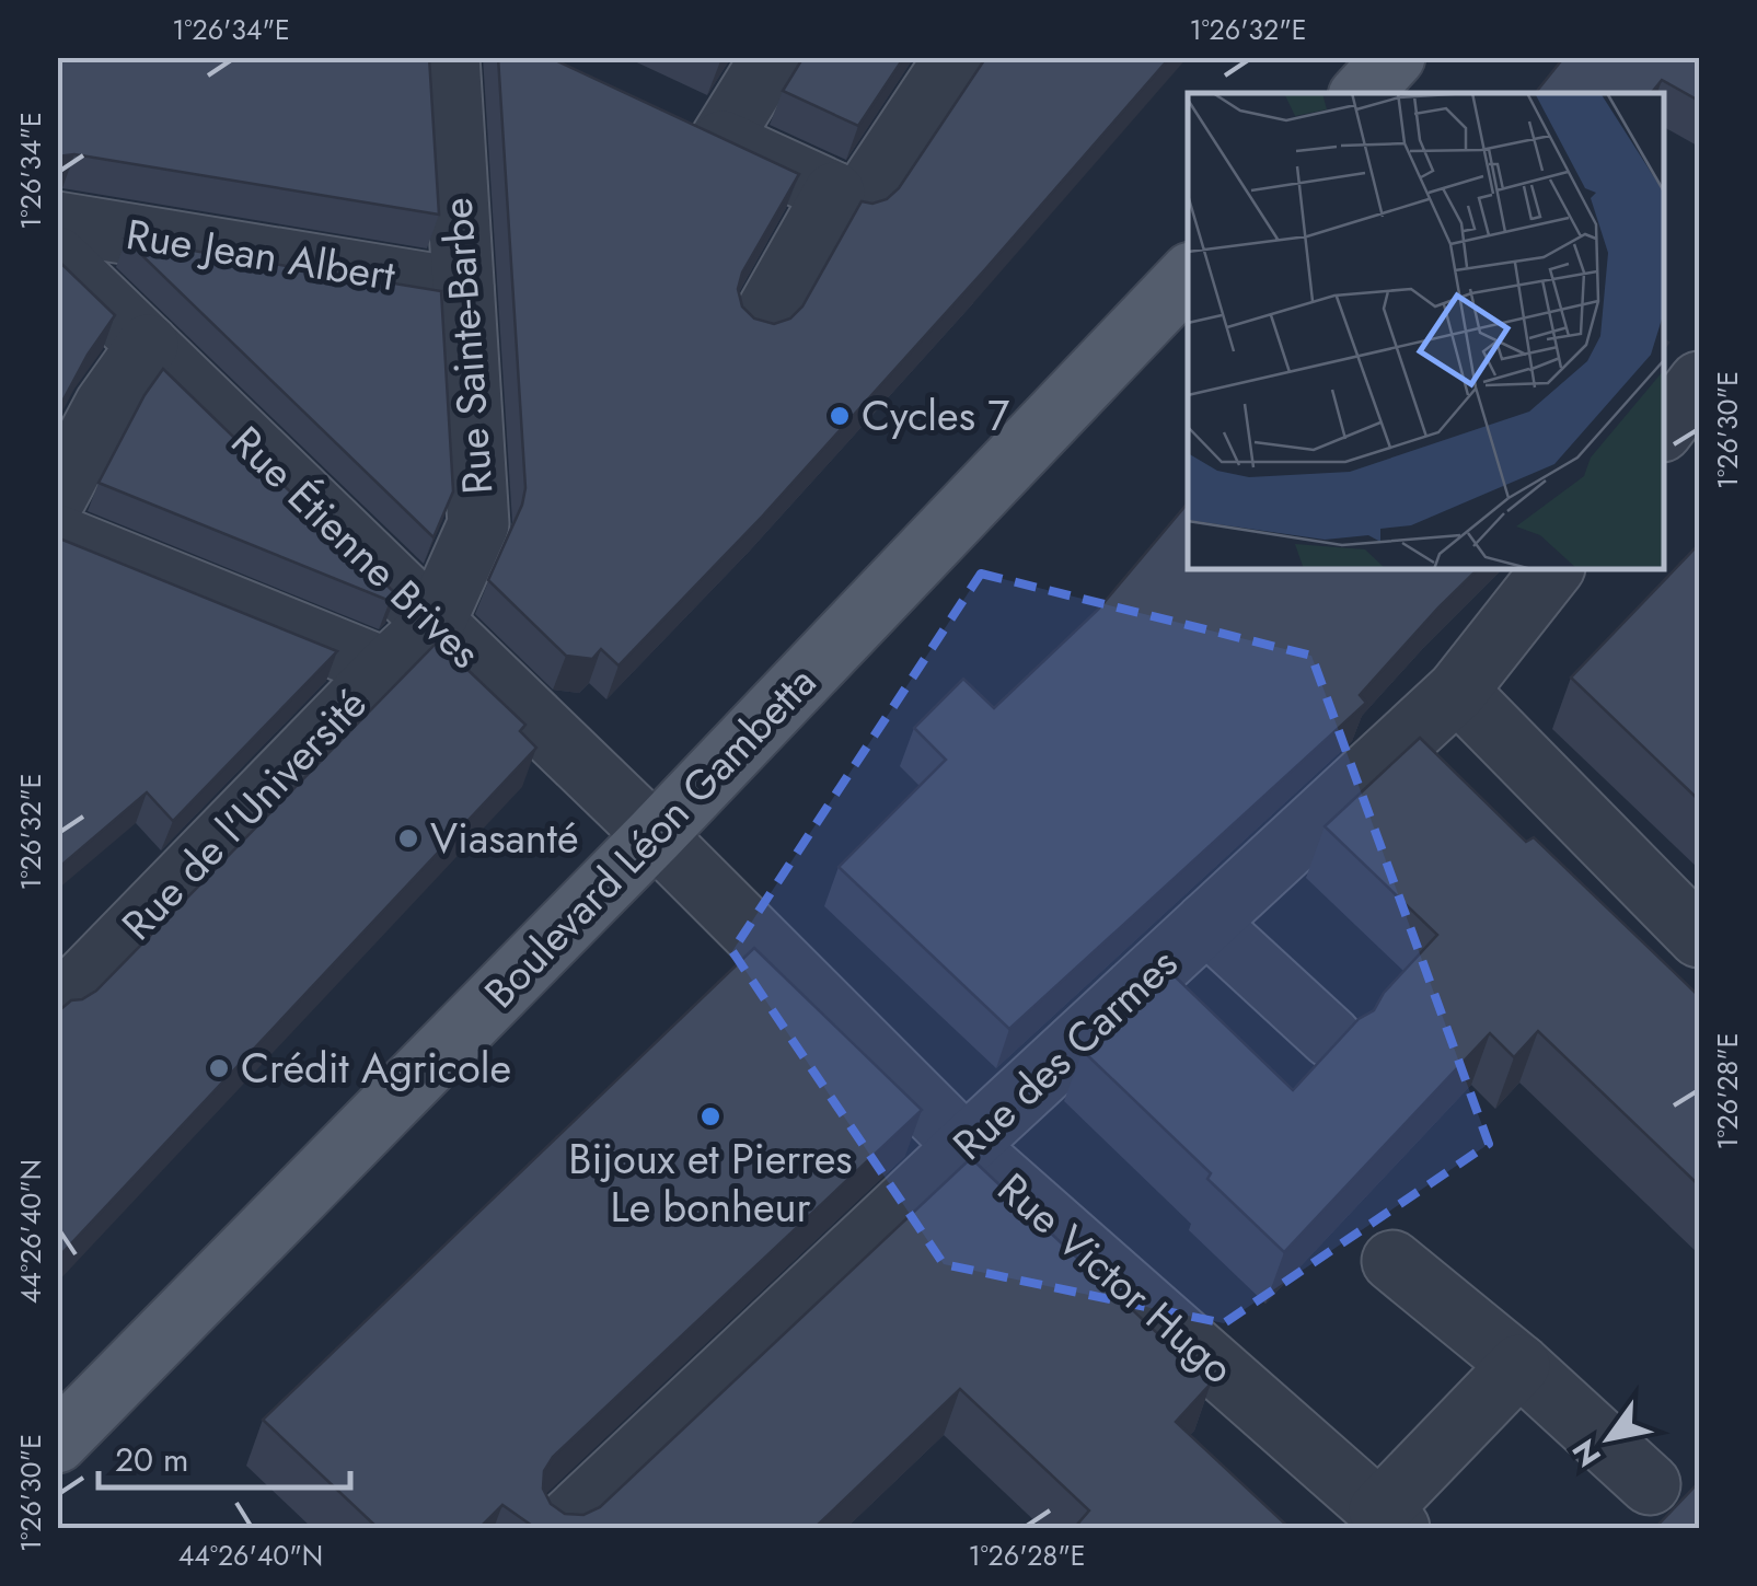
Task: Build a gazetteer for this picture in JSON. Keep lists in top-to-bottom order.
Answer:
{
  "streets": {
    "main road": ["Boulevard Léon Gambetta"],
    "street": [
      "Rue Jean Albert",
      "Rue Sainte-Barbe",
      "Rue Étienne Brives",
      "Rue de l'Université",
      "Rue des Carmes",
      "Rue Victor Hugo"
    ]
  },
  "crossings": [
    ["Rue Jean Albert", "Rue Sainte-Barbe"],
    ["Rue Sainte-Barbe", "Rue Étienne Brives"],
    ["Rue Sainte-Barbe", "Rue de l'Université"],
    ["Rue Étienne Brives", "Rue de l'Université"],
    ["Rue Étienne Brives", "Boulevard Léon Gambetta"],
    ["Rue Étienne Brives", "Rue Victor Hugo"],
    ["Boulevard Léon Gambetta", "Rue Victor Hugo"],
    ["Rue des Carmes", "Rue Victor Hugo"]
  ],
  "places": [
    "Cycles 7",
    "Viasanté",
    "Crédit Agricole",
    "Bijoux et Pierres Le bonheur"
  ],
  "scale_bar": "20 m",
  "north": "bottom left",
  "coordinates": [
    "1°26'34\"E",
    "1°26'32\"E",
    "1°26'30\"E",
    "1°26'28\"E",
    "44°26'40\"N"
  ]
}
